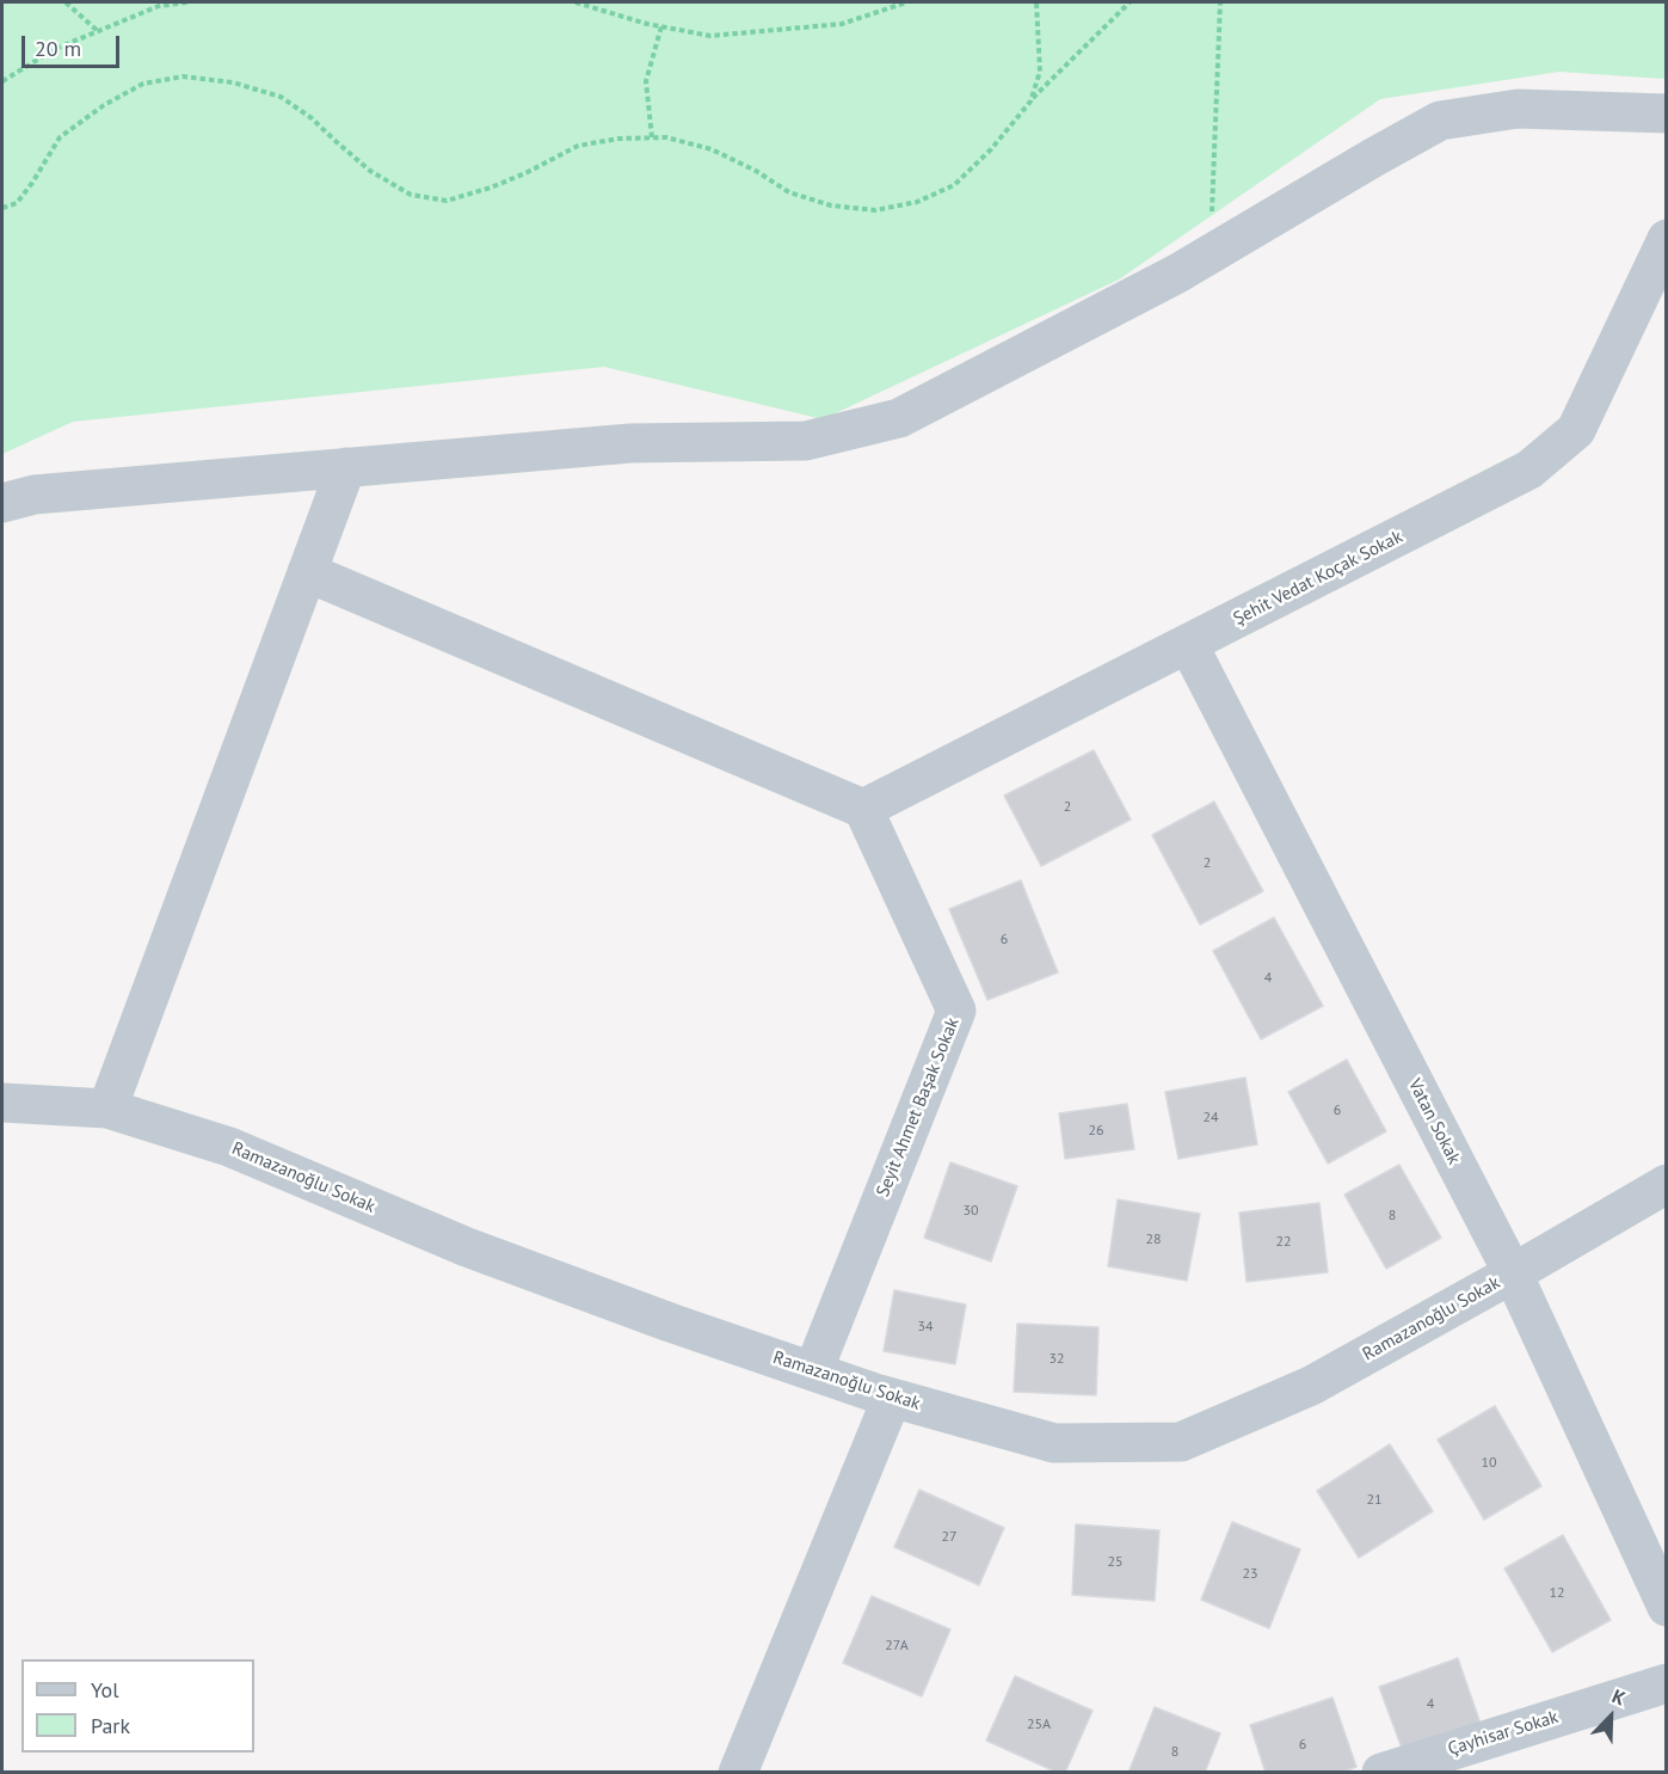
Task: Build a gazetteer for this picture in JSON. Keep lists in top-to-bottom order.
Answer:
{
  "streets": {
    "street": [
      "Şehit Vedat Koçak Sokak",
      "Seyit Ahmet Başak Sokak",
      "Vatan Sokak",
      "Ramazanoğlu Sokak",
      "Çayhisar Sokak"
    ]
  },
  "crossings": [
    ["Şehit Vedat Koçak Sokak", "Seyit Ahmet Başak Sokak"],
    ["Şehit Vedat Koçak Sokak", "Vatan Sokak"],
    ["Seyit Ahmet Başak Sokak", "Ramazanoğlu Sokak"],
    ["Vatan Sokak", "Ramazanoğlu Sokak"]
  ],
  "house_numbers": [
    "2",
    "2",
    "6",
    "4",
    "6",
    "24",
    "26",
    "30",
    "8",
    "28",
    "22",
    "34",
    "32",
    "10",
    "21",
    "27",
    "25",
    "23",
    "12",
    "27A",
    "4",
    "25A",
    "6",
    "8"
  ],
  "legend": ["Yol", "Park"],
  "scale_bar": "20 m",
  "north": "top right"
}
